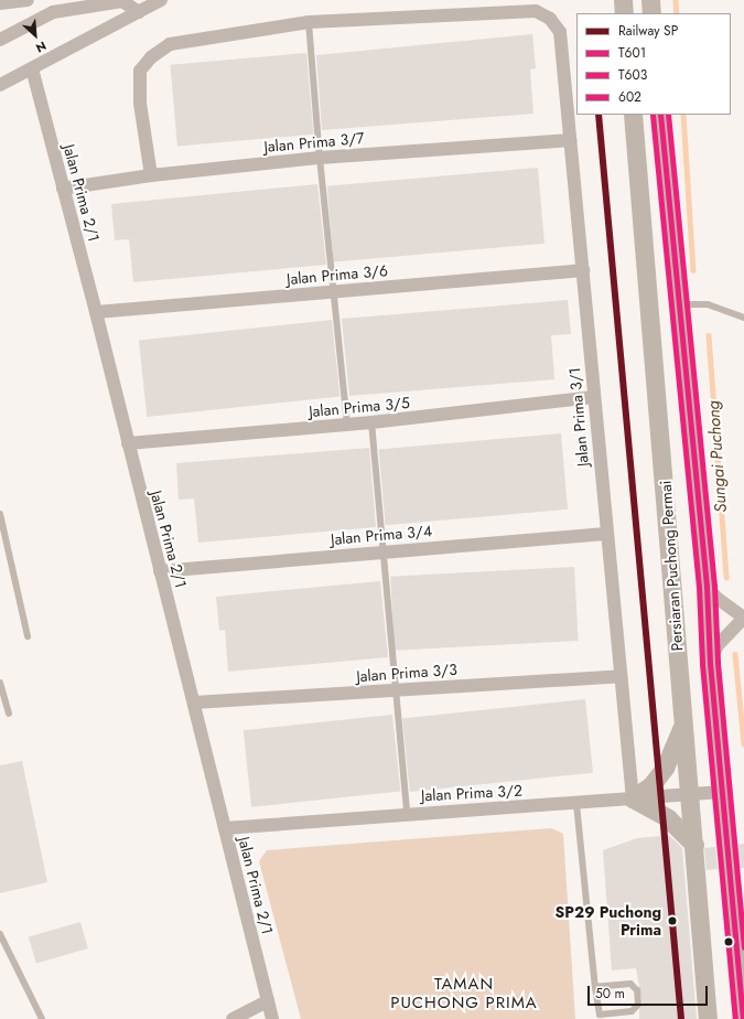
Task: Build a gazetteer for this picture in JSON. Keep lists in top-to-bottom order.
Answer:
{
  "streets": {
    "main road": ["Persiaran Puchong Permai"],
    "street": [
      "Jalan Prima 3/7",
      "Jalan Prima 2/1",
      "Jalan Prima 3/6",
      "Jalan Prima 3/5",
      "Jalan Prima 3/1",
      "Jalan Prima 3/4",
      "Jalan Prima 3/3",
      "Jalan Prima 3/2"
    ]
  },
  "crossings": [
    ["Jalan Prima 3/7", "Jalan Prima 2/1"],
    ["Jalan Prima 3/7", "Jalan Prima 3/1"],
    ["Jalan Prima 2/1", "Jalan Prima 3/6"],
    ["Jalan Prima 2/1", "Jalan Prima 3/5"],
    ["Jalan Prima 2/1", "Jalan Prima 3/4"],
    ["Jalan Prima 2/1", "Jalan Prima 3/3"],
    ["Jalan Prima 2/1", "Jalan Prima 3/2"],
    ["Jalan Prima 3/6", "Jalan Prima 3/1"],
    ["Jalan Prima 3/5", "Jalan Prima 3/1"],
    ["Jalan Prima 3/1", "Jalan Prima 3/4"],
    ["Jalan Prima 3/1", "Jalan Prima 3/3"],
    ["Jalan Prima 3/1", "Jalan Prima 3/2"],
    ["Persiaran Puchong Permai", "Jalan Prima 3/2"]
  ],
  "districts": ["TAMAN PUCHONG PRIMA"],
  "water": ["Sungai Puchong"],
  "places": ["SP29 Puchong Prima"],
  "lines": [
    "rail line SP",
    "transit line T601",
    "transit line T603",
    "transit line 602"
  ],
  "legend": [
    "Railway SP",
    "T601",
    "T603",
    "602"
  ],
  "scale_bar": "50 m",
  "north": "bottom right"
}
